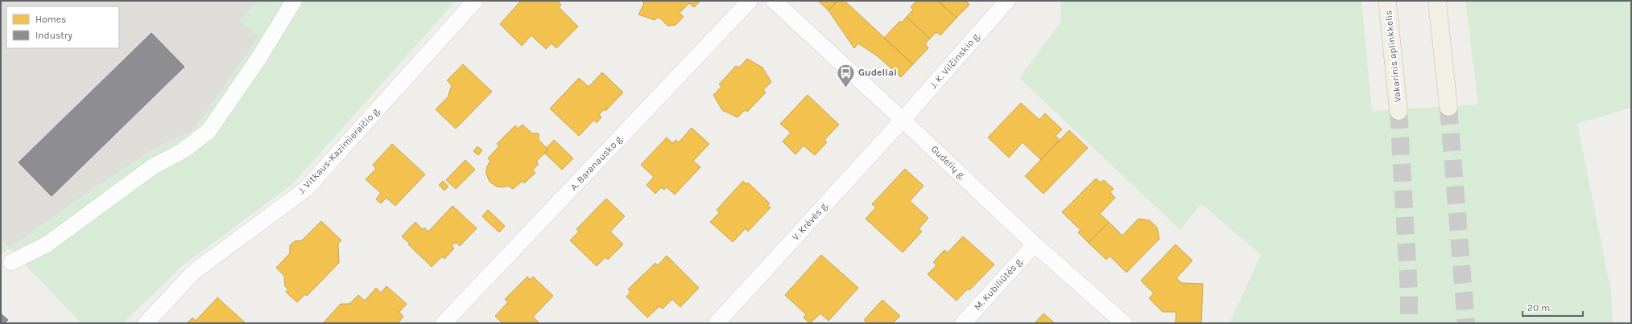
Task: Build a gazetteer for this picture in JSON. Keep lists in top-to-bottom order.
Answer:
{
  "streets": {
    "highway": ["Vakarinis aplinkkelis"],
    "street": [
      "J. K. Vilčinskio g.",
      "J. Vitkaus-Kazimieraičio g.",
      "A. Baranausko g.",
      "Gudelių g.",
      "V. Krėvės g.",
      "M. Kubiliūtės g."
    ]
  },
  "crossings": [
    ["J. K. Vilčinskio g.", "Gudelių g."],
    ["J. K. Vilčinskio g.", "V. Krėvės g."],
    ["Gudelių g.", "V. Krėvės g."],
    ["Gudelių g.", "M. Kubiliūtės g."]
  ],
  "places": {
    "bus stop": ["Gudeliai"]
  },
  "legend": ["Homes", "Industry"],
  "scale_bar": "20 m"
}
